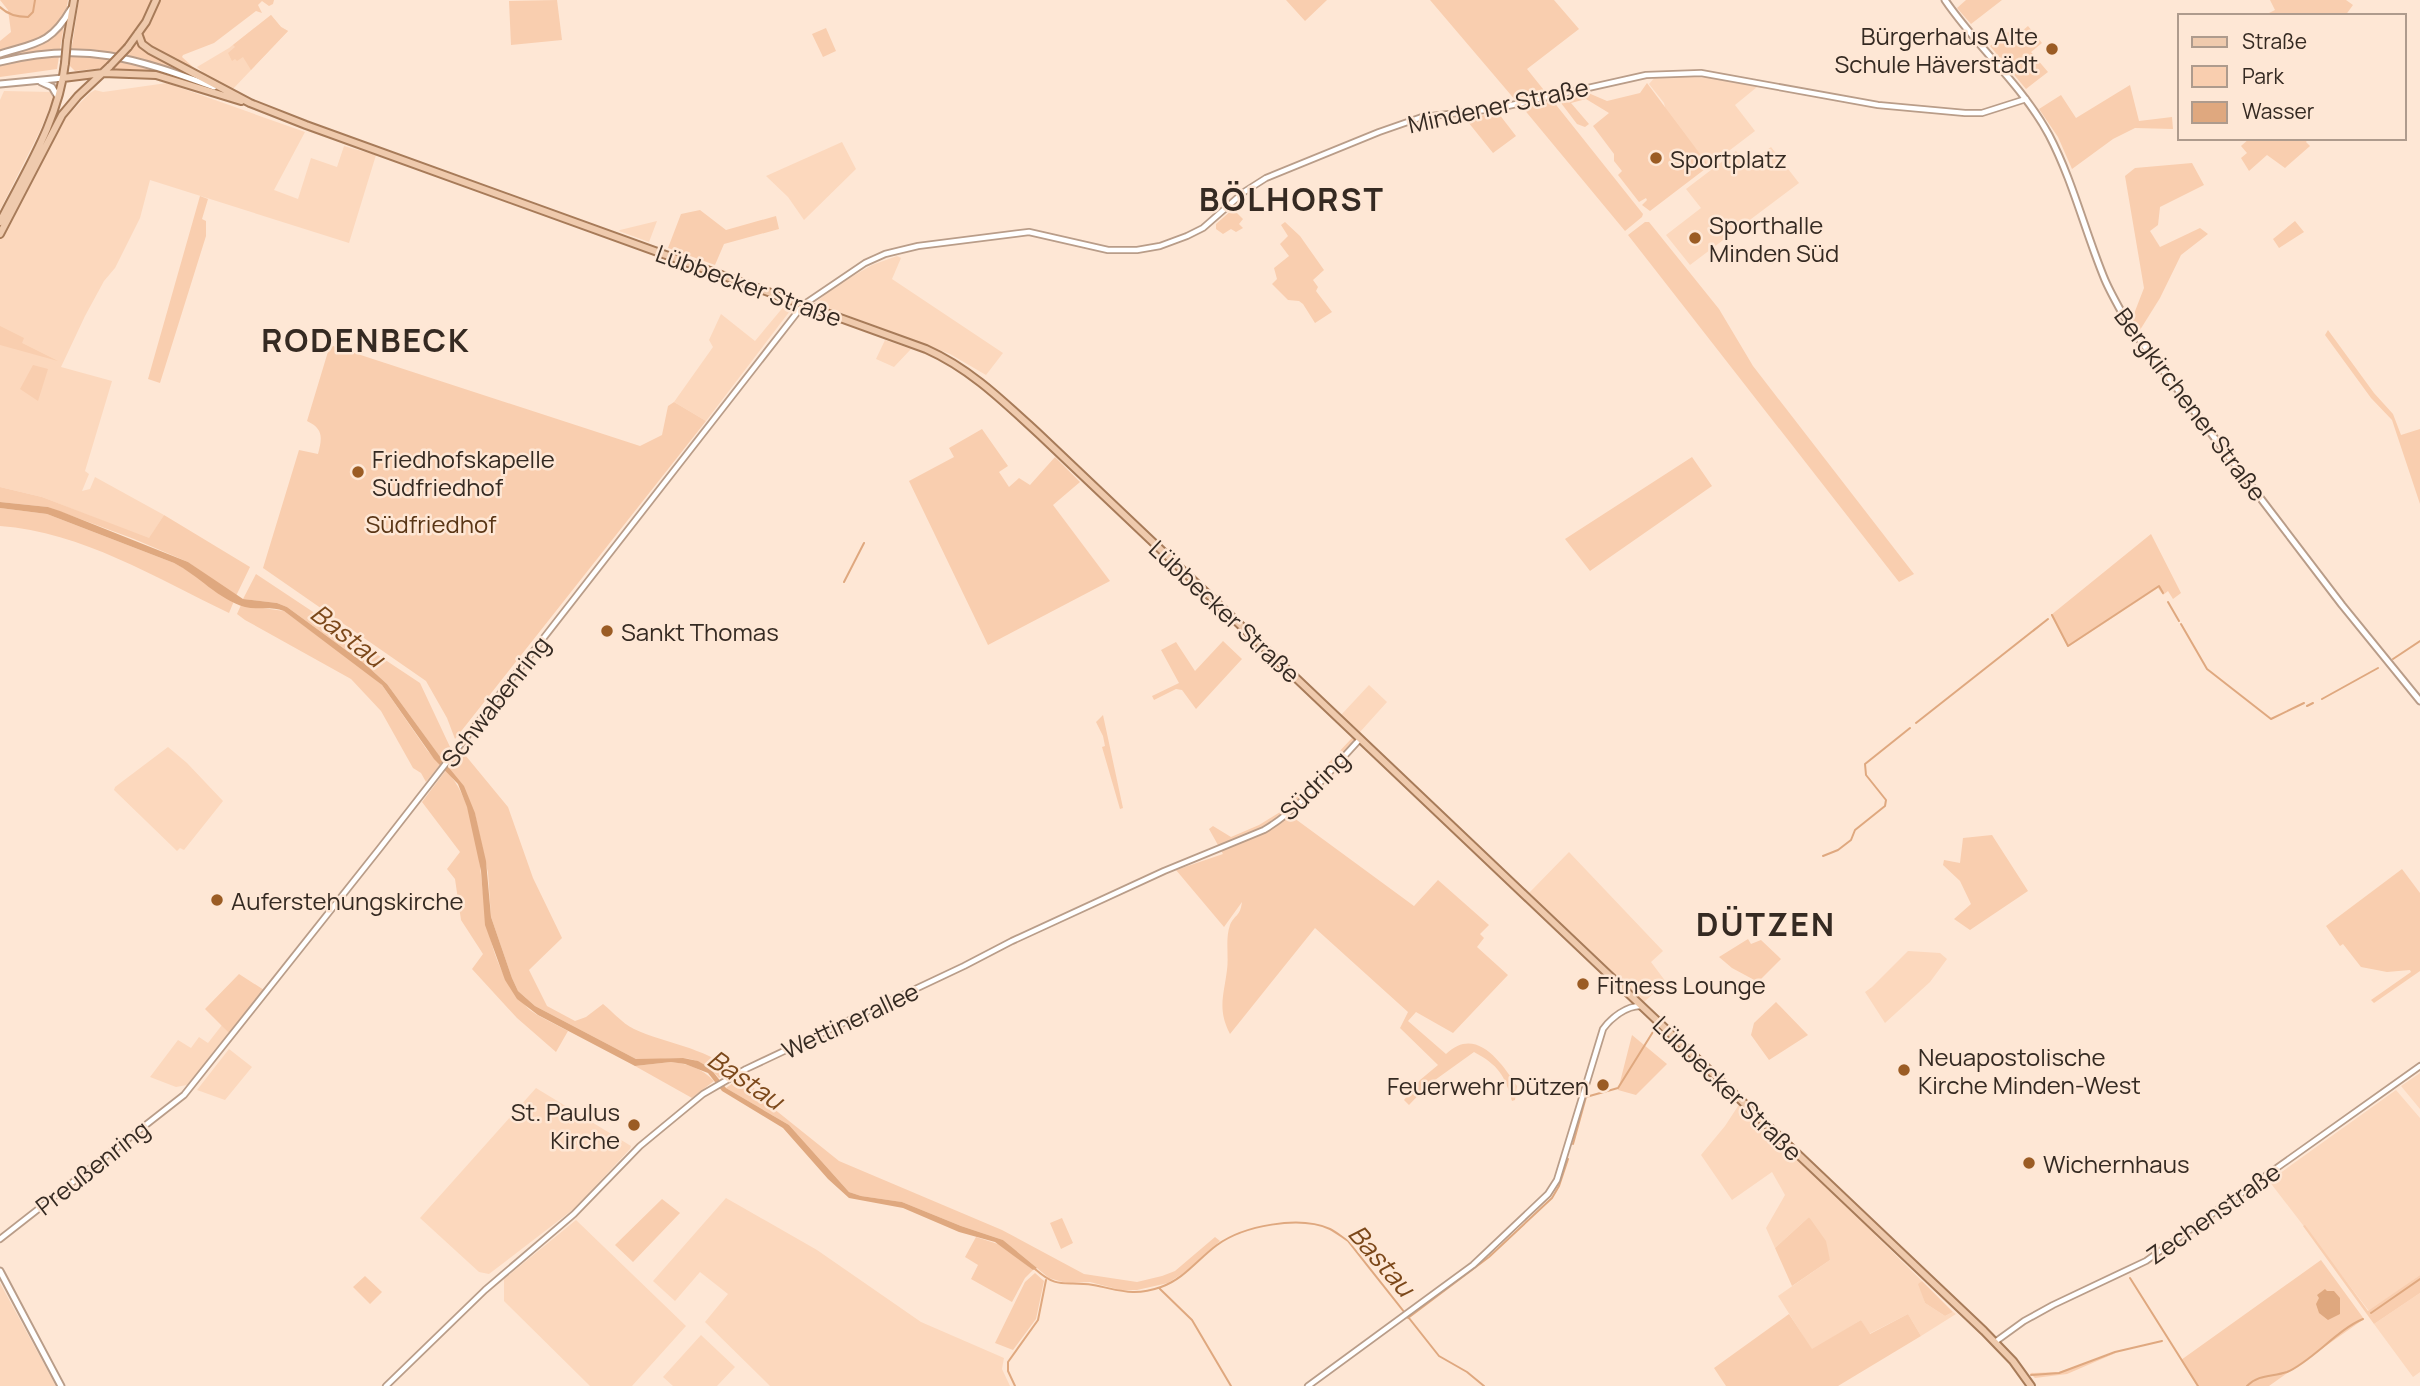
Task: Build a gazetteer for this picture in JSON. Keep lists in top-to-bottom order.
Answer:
{
  "streets": {
    "main road": ["Lübbecker Straße", "Bergkirchener Straße"],
    "street": [
      "Mindener Straße",
      "Schwabenring",
      "Südring",
      "Wettinerallee",
      "Preußenring",
      "Zechenstraße"
    ]
  },
  "crossings": [
    ["Mindener Straße", "Lübbecker Straße"],
    ["Mindener Straße", "Bergkirchener Straße"],
    ["Mindener Straße", "Schwabenring"],
    ["Lübbecker Straße", "Schwabenring"],
    ["Lübbecker Straße", "Südring"],
    ["Lübbecker Straße", "Zechenstraße"],
    ["Schwabenring", "Preußenring"],
    ["Südring", "Wettinerallee"]
  ],
  "districts": ["BÖLHORST", "RODENBECK", "DÜTZEN"],
  "water": ["Bastau"],
  "parks": ["Südfriedhof"],
  "places": [
    "Bürgerhaus Alte Schule Häverstädt",
    "Sportplatz",
    "Sporthalle Minden Süd",
    "Friedhofskapelle Südfriedhof",
    "Sankt Thomas",
    "Auferstehungskirche",
    "Fitness Lounge",
    "Neuapostolische Kirche Minden-West",
    "Feuerwehr Dützen",
    "St. Paulus Kirche",
    "Wichernhaus"
  ],
  "legend": ["Straße", "Park", "Wasser"]
}
